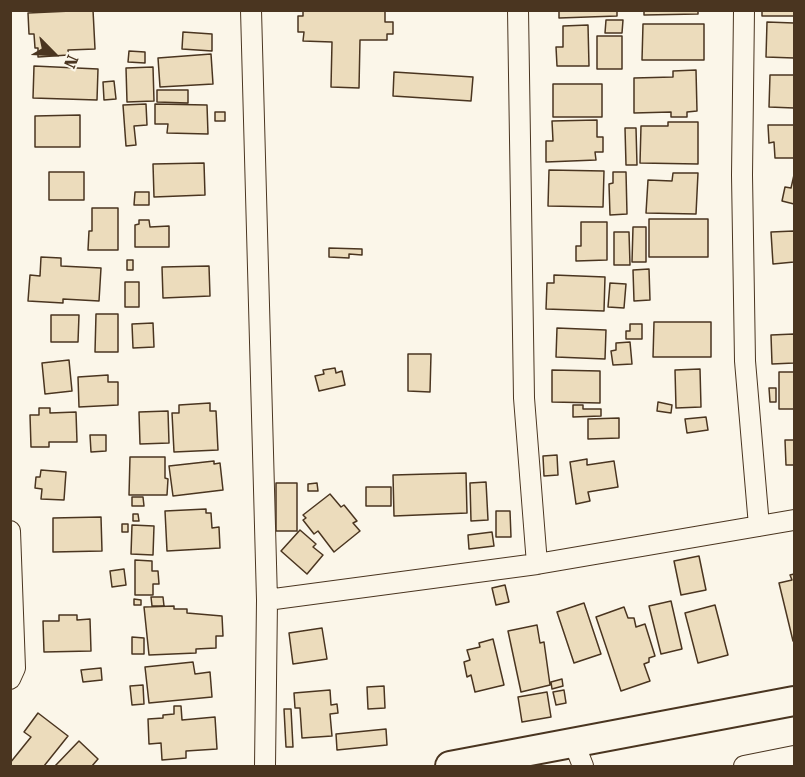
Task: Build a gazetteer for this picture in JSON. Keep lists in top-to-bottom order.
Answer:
{
  "north": "bottom right"
}
